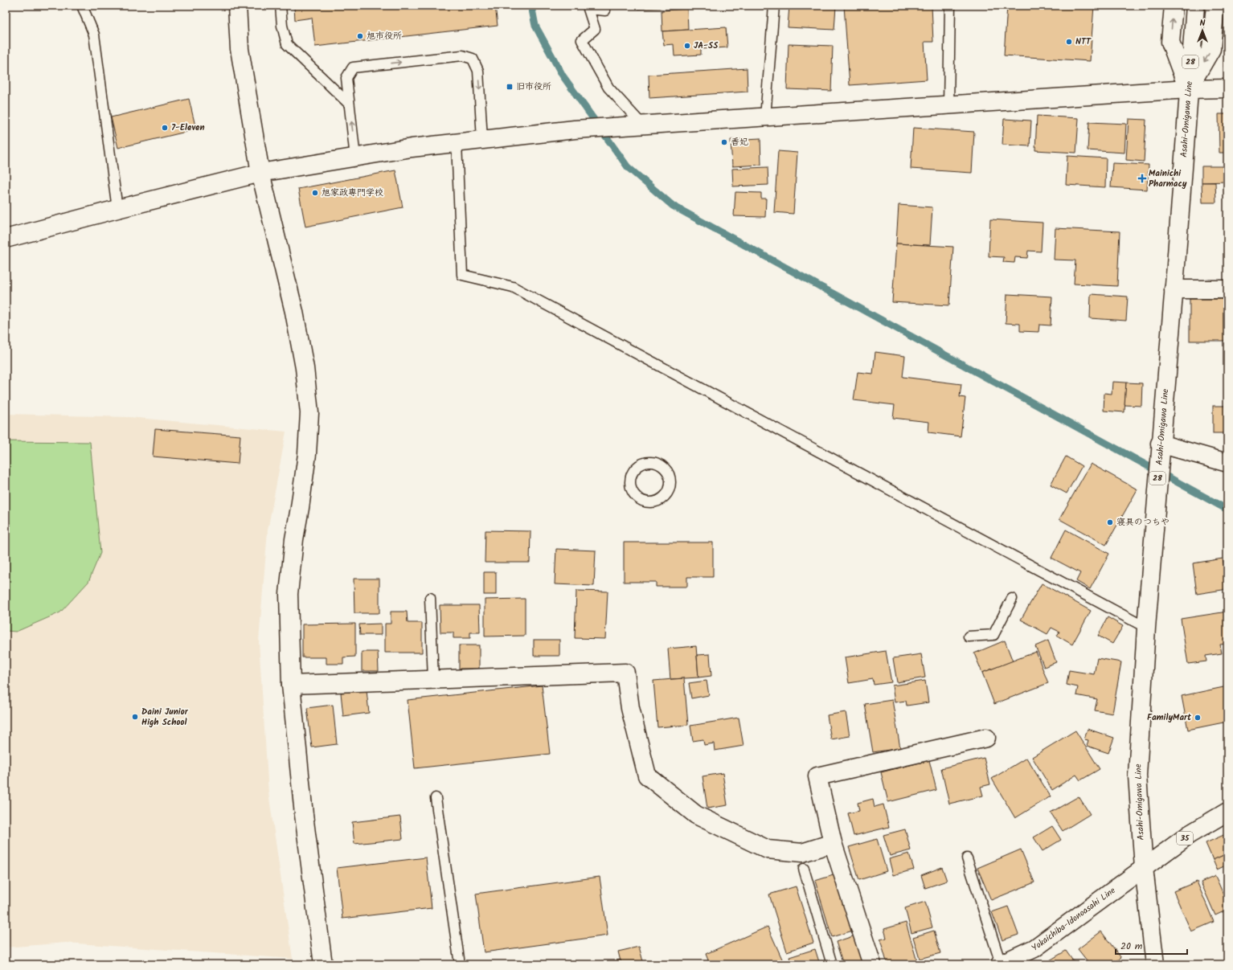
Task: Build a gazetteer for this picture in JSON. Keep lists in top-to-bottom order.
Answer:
{
  "streets": {
    "street": [
      "28",
      "Asahi-Omigawa Line",
      "35",
      "Yokaichiba-Idonoasahi Line"
    ]
  },
  "crossings": [
    ["Asahi-Omigawa Line", "35"],
    ["Asahi-Omigawa Line", "Yokaichiba-Idonoasahi Line"],
    ["35", "Yokaichiba-Idonoasahi Line"]
  ],
  "places": {
    "other": [
      "旭市役所",
      "NTT",
      "JA-SS",
      "7-Eleven",
      "香妃",
      "旭家政専門学校",
      "寝具のつちや",
      "Daini Junior High School",
      "FamilyMart"
    ],
    "transit": ["旧市役所"],
    "health": ["Mainichi Pharmacy"]
  },
  "scale_bar": "20 m",
  "north": "top"
}
